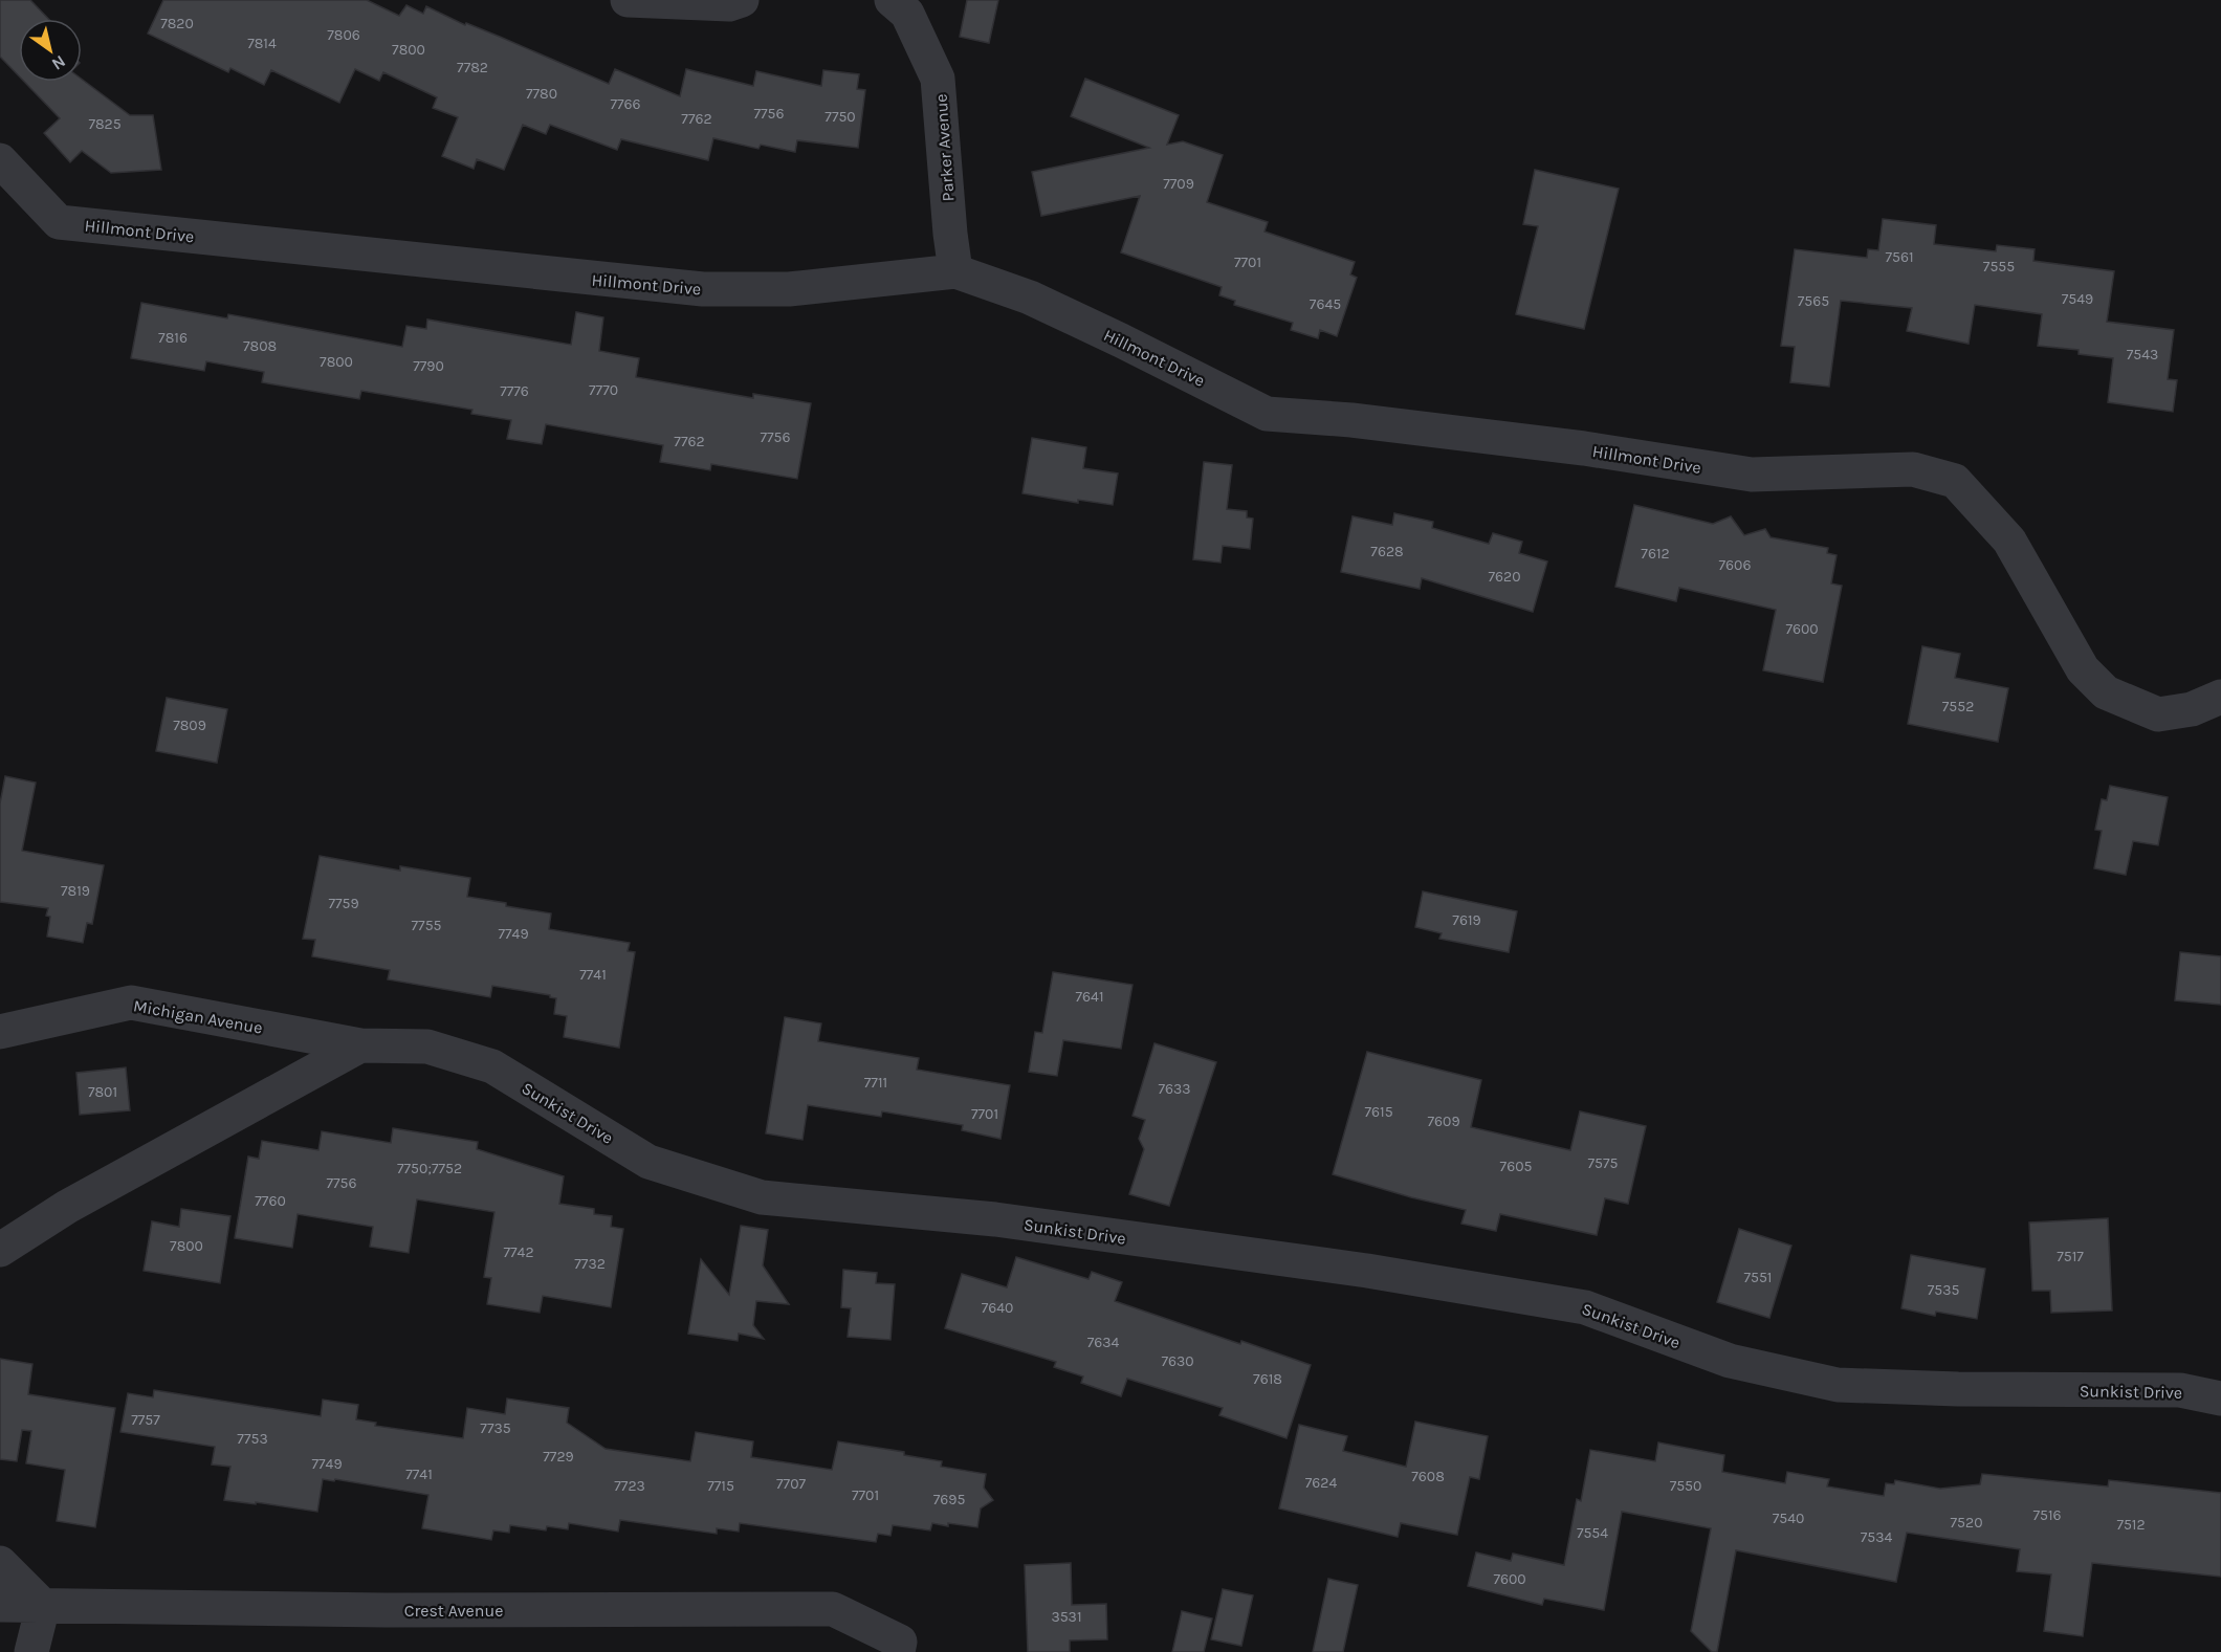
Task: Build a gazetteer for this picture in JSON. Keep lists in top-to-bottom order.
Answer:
{
  "streets": {
    "street": [
      "Parker Avenue",
      "Hillmont Drive",
      "Michigan Avenue",
      "Sunkist Drive",
      "Crest Avenue"
    ]
  },
  "crossings": [
    ["Parker Avenue", "Hillmont Drive"],
    ["Michigan Avenue", "Sunkist Drive"]
  ],
  "house_numbers": [
    "7820",
    "7806",
    "7814",
    "7800",
    "7782",
    "7780",
    "7766",
    "7756",
    "7750",
    "7762",
    "7825",
    "7709",
    "7561",
    "7701",
    "7555",
    "7549",
    "7565",
    "7645",
    "7816",
    "7808",
    "7543",
    "7800",
    "7790",
    "7770",
    "7776",
    "7756",
    "7762",
    "7628",
    "7612",
    "7606",
    "7620",
    "7600",
    "7552",
    "7809",
    "7819",
    "7759",
    "7619",
    "7755",
    "7749",
    "7741",
    "7641",
    "7711",
    "7633",
    "7801",
    "7615",
    "7701",
    "7609",
    "7575",
    "7605",
    "7750;7752",
    "7756",
    "7760",
    "7800",
    "7742",
    "7517",
    "7732",
    "7551",
    "7535",
    "7640",
    "7634",
    "7630",
    "7618",
    "7757",
    "7735",
    "7753",
    "7729",
    "7749",
    "7741",
    "7608",
    "7624",
    "7707",
    "7723",
    "7715",
    "7550",
    "7701",
    "7695",
    "7516",
    "7540",
    "7520",
    "7512",
    "7554",
    "7534",
    "7600",
    "3531"
  ],
  "north": "bottom right"
}
